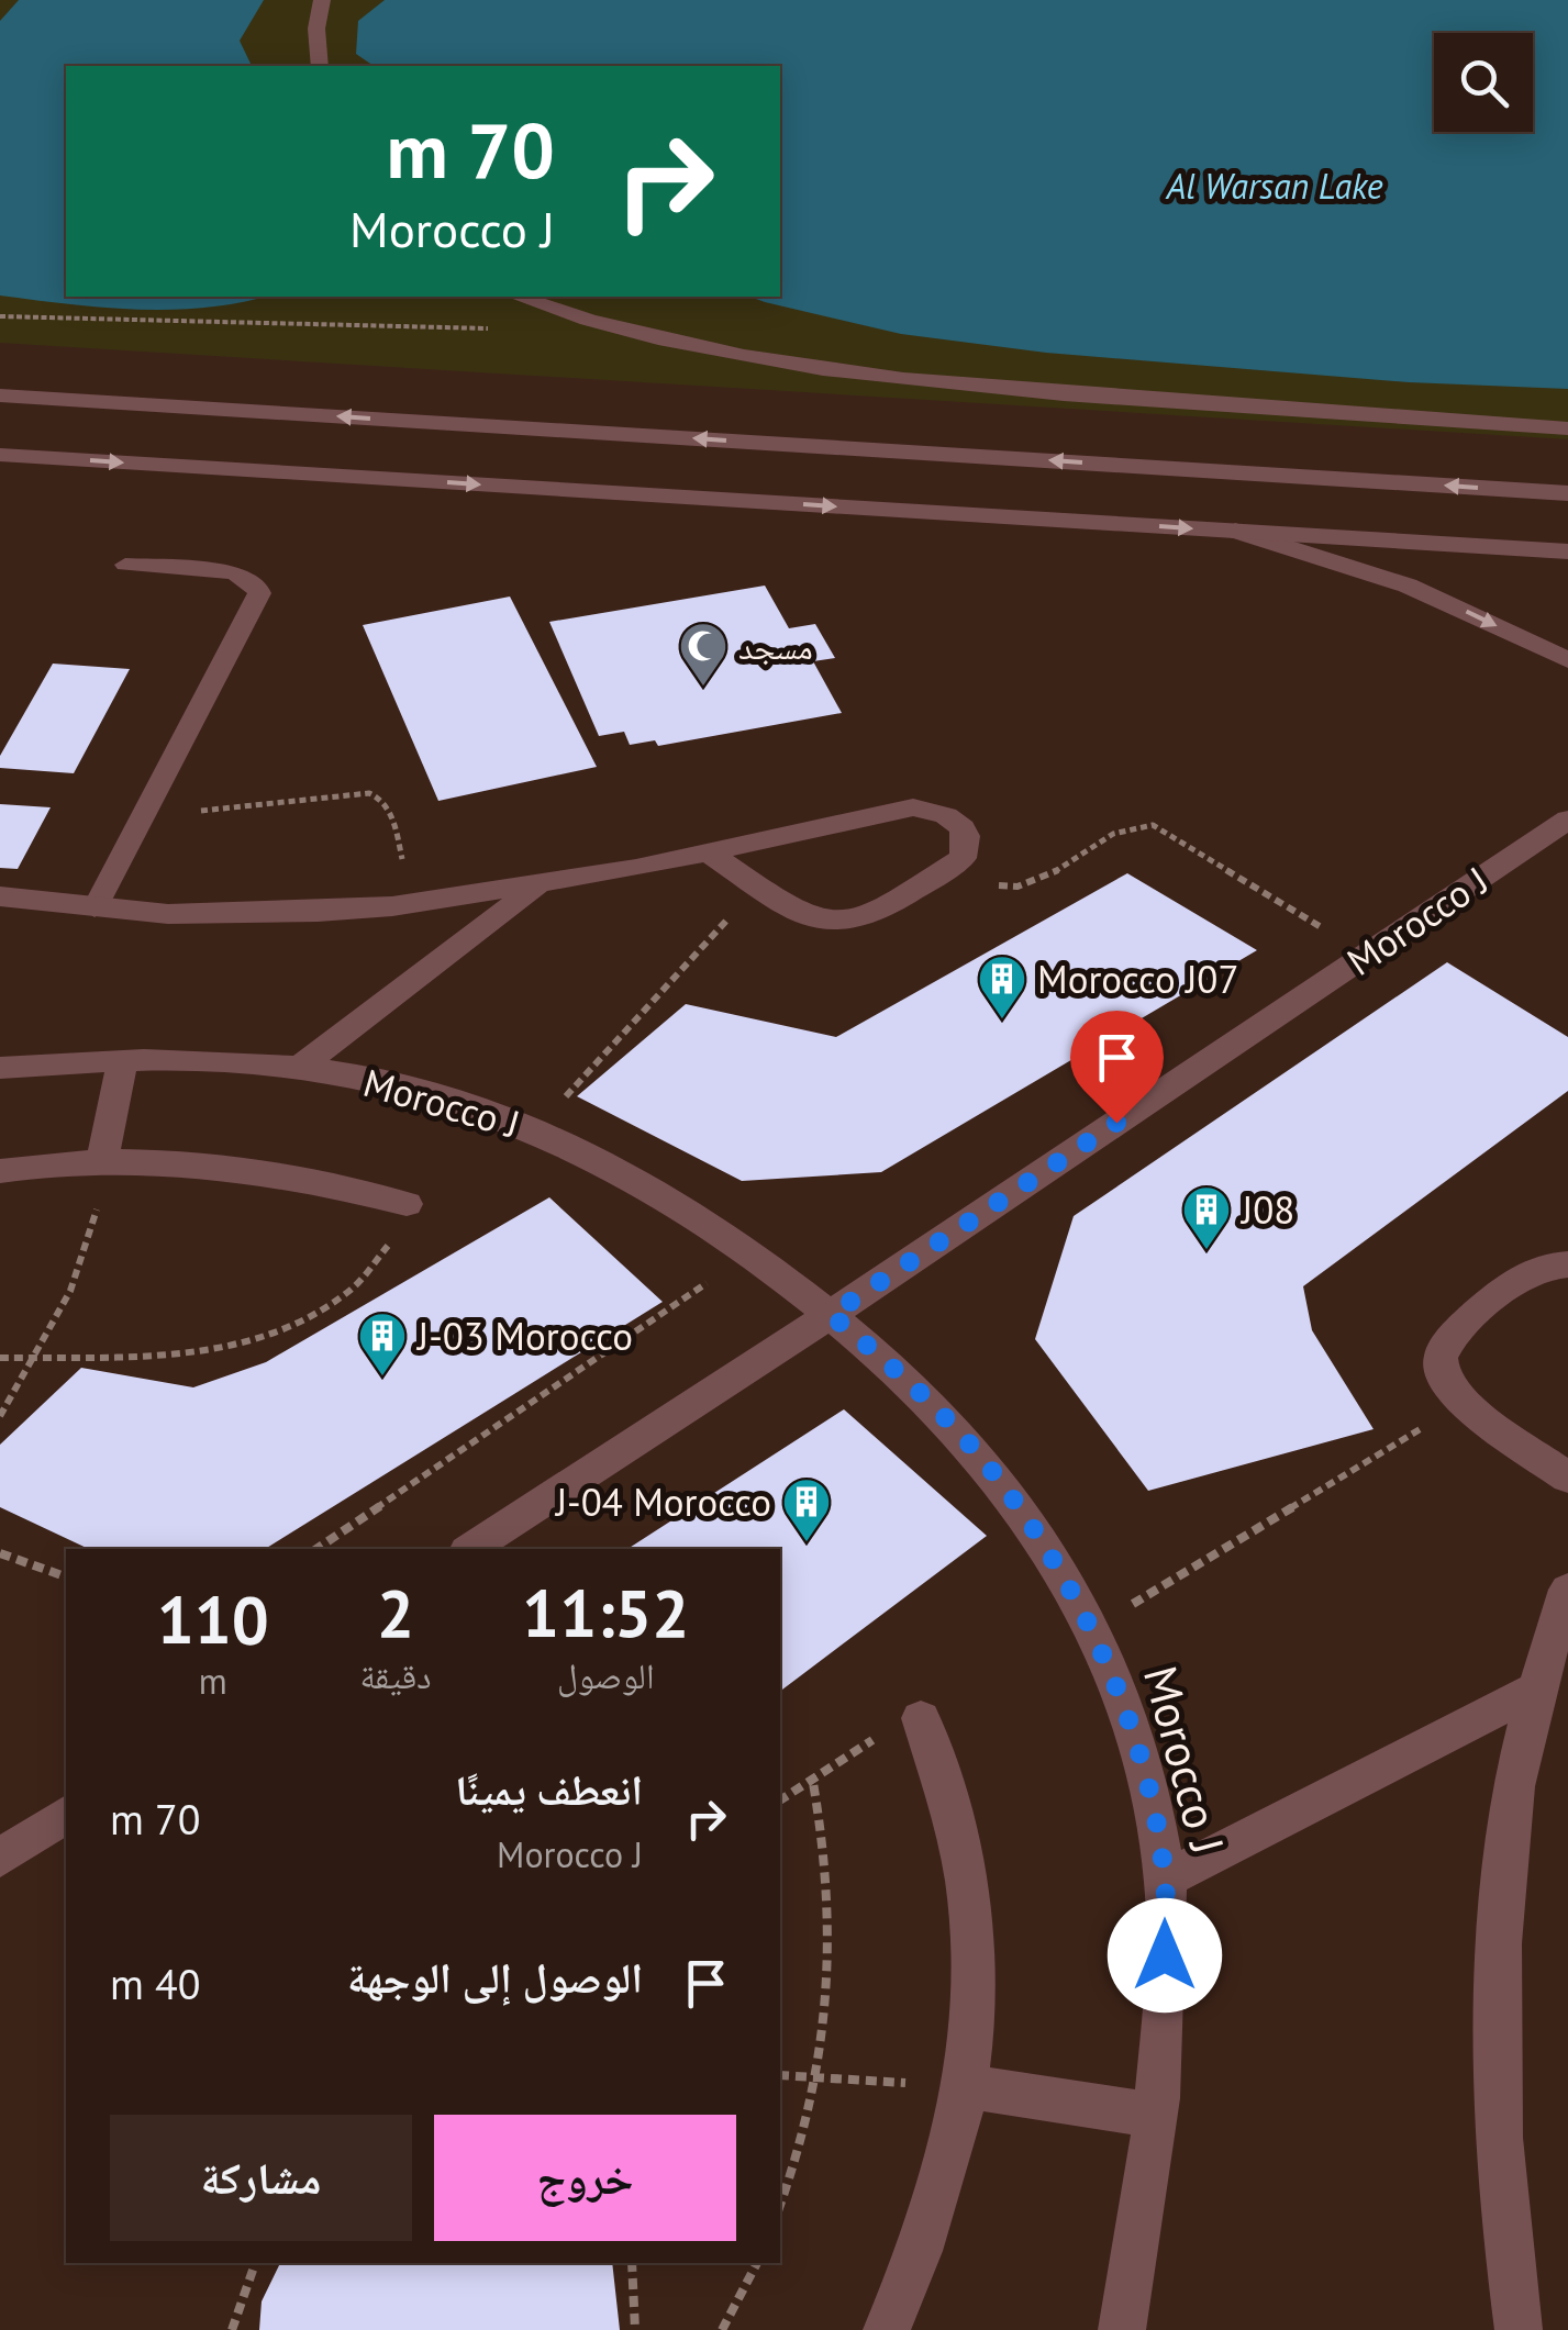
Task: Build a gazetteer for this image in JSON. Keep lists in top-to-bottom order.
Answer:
{
  "streets": {
    "street": ["Morocco J"]
  },
  "water": ["Al Warsan Lake"],
  "places": {
    "mosque": ["مسجد"],
    "building": [
      "Morocco J07",
      "J08",
      "J-03 Morocco",
      "J-04 Morocco"
    ]
  },
  "page": {
    "turn": ["70 m", "Morocco J"],
    "eta": [
      "11:52",
      "الوصول",
      "2",
      "دقيقة",
      "110",
      "m"
    ],
    "list": [
      {
        "name": "انعطف يمينًا",
        "note": "Morocco J",
        "value": "70 m"
      },
      {
        "name": "الوصول إلى الوجهة",
        "value": "40 m"
      }
    ],
    "buttons": ["خروج", "مشاركة"]
  }
}
